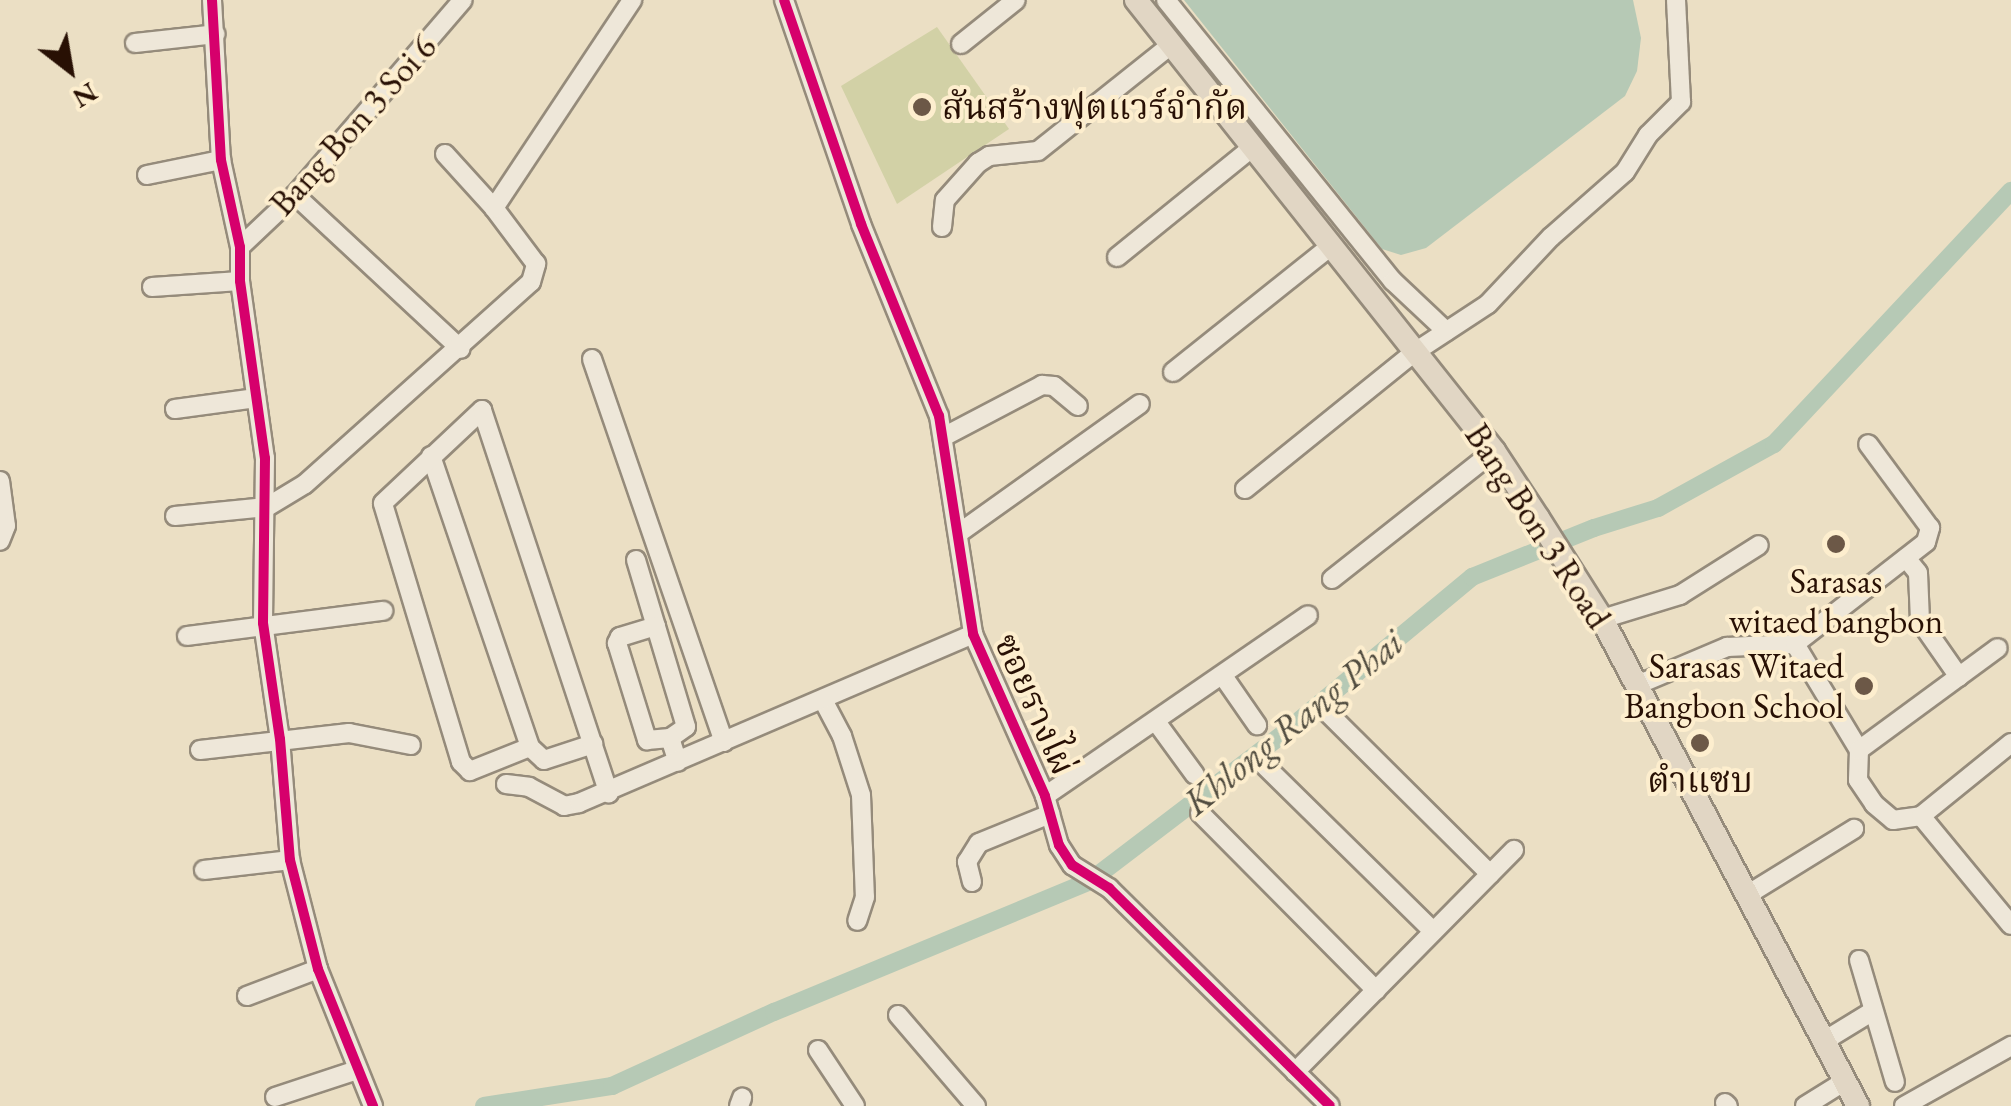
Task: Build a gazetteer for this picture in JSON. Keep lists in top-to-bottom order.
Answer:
{
  "streets": {
    "main road": ["Bang Bon 3 Road"],
    "street": ["Bang Bon 3 Soi 6", "ซอยรางไผ่"]
  },
  "water": ["Khlong Rang Phai"],
  "places": [
    "สันสร้างฟุตแวร์จำกัด",
    "Sarasas witaed bangbon",
    "Sarasas Witaed Bangbon School",
    "ตำแซบ"
  ],
  "north": "bottom right"
}
